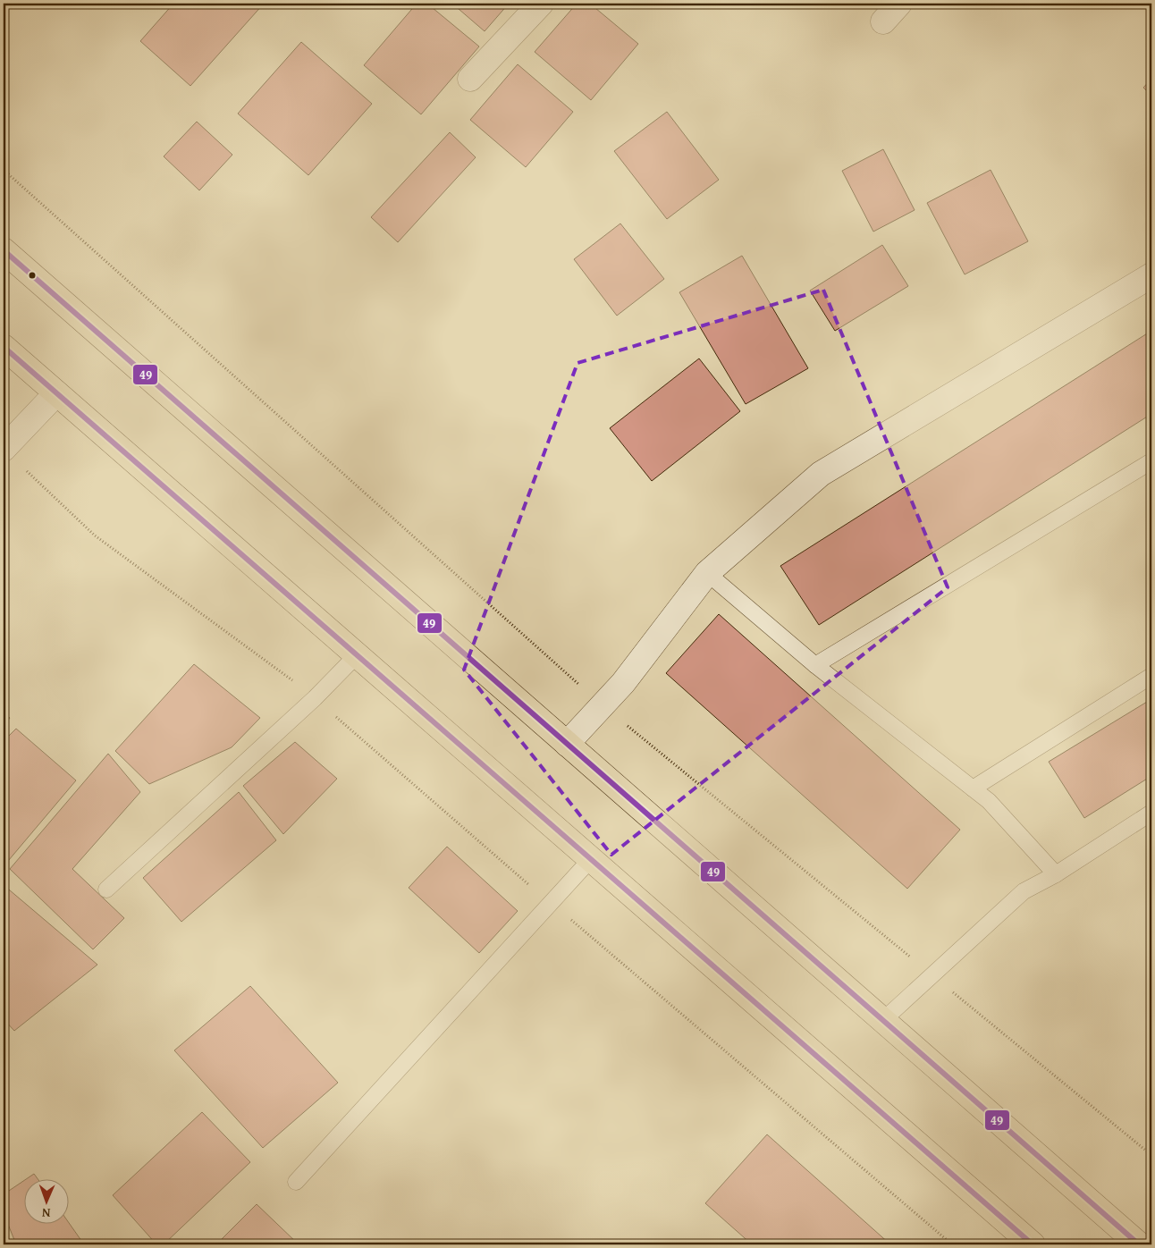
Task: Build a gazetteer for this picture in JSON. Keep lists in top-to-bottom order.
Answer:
{
  "lines": ["transit line 49"],
  "north": "bottom"
}
